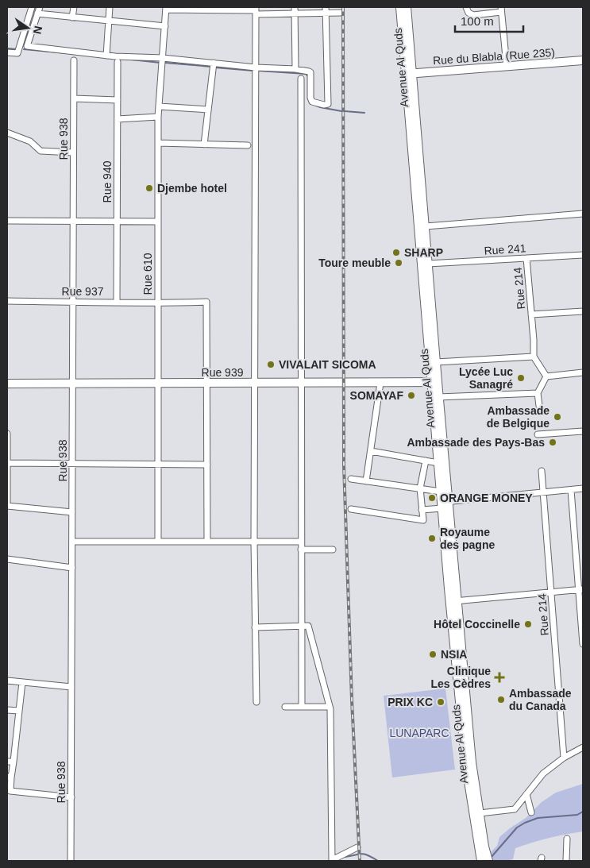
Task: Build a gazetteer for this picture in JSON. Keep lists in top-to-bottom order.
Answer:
{
  "streets": {
    "main road": ["Rue du Blabla (Rue 235)", "Avenue Al Quds", "Rue 939"],
    "street": [
      "Rue 938",
      "Rue 940",
      "Rue 241",
      "Rue 610",
      "Rue 214",
      "Rue 937"
    ]
  },
  "crossings": [
    ["Rue du Blabla (Rue 235)", "Avenue Al Quds"],
    ["Avenue Al Quds", "Rue 241"],
    ["Avenue Al Quds", "Rue 939"],
    ["Rue 938", "Rue 937"],
    ["Rue 938", "Rue 939"],
    ["Rue 940", "Rue 937"],
    ["Rue 241", "Rue 214"],
    ["Rue 610", "Rue 937"],
    ["Rue 610", "Rue 939"],
    ["Rue 937", "Rue 939"]
  ],
  "parks": ["LUNAPARC"],
  "places": {
    "other": [
      "Djembe hotel",
      "SHARP",
      "Toure meuble",
      "VIVALAIT SICOMA",
      "Lycée Luc Sanagré",
      "SOMAYAF",
      "Ambassade de Belgique",
      "Ambassade des Pays-Bas",
      "ORANGE MONEY",
      "Royaume des pagne",
      "Hôtel Coccinelle",
      "NSIA",
      "Ambassade du Canada",
      "PRIX KC"
    ],
    "health": ["Clinique Les Cèdres"]
  },
  "scale_bar": "100 m",
  "north": "right"
}
